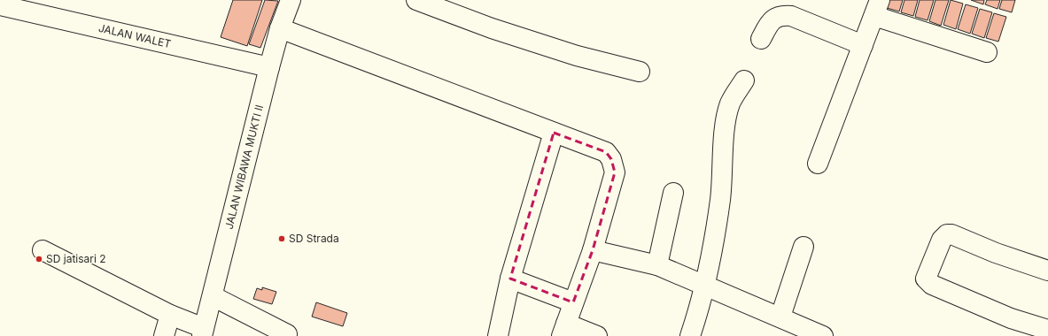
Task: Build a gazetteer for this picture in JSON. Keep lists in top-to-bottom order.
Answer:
{
  "streets": {
    "street": ["JALAN WALET", "JALAN WIBAWA MUKTI II"]
  },
  "crossings": [
    ["JALAN WALET", "JALAN WIBAWA MUKTI II"]
  ],
  "places": ["SD Strada", "SD jatisari 2"]
}
